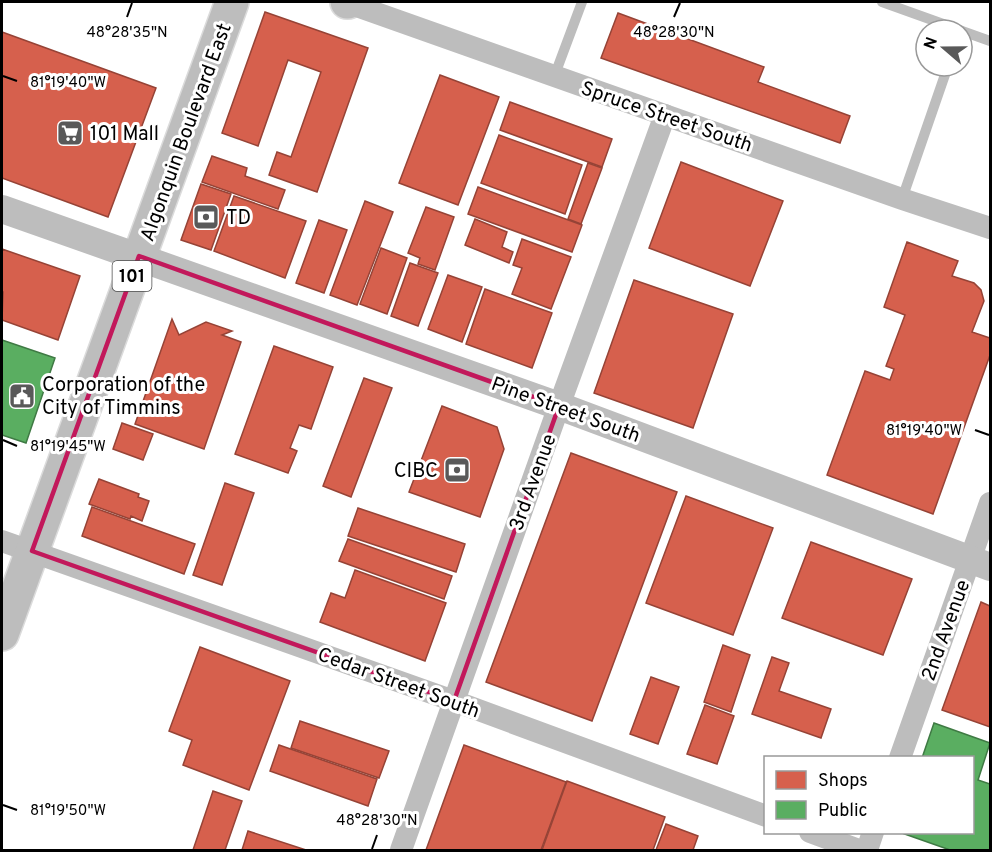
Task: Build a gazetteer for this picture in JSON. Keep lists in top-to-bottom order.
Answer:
{
  "streets": {
    "main road": ["Algonquin Boulevard East", "101"],
    "street": [
      "Spruce Street South",
      "Pine Street South",
      "3rd Avenue",
      "2nd Avenue",
      "Cedar Street South"
    ]
  },
  "crossings": [
    ["Spruce Street South", "3rd Avenue"],
    ["Algonquin Boulevard East", "Pine Street South"],
    ["Algonquin Boulevard East", "Cedar Street South"],
    ["Pine Street South", "3rd Avenue"],
    ["Pine Street South", "2nd Avenue"],
    ["3rd Avenue", "Cedar Street South"]
  ],
  "places": {
    "supermarket": ["101 Mall"],
    "bank": ["TD", "CIBC"],
    "public building": ["Corporation of the City of Timmins"]
  },
  "legend": ["Shops", "Public"],
  "north": "left",
  "coordinates": [
    "48°28'35\"N",
    "48°28'30\"N",
    "81°19'40\"W",
    "81°19'45\"W",
    "81°19'50\"W"
  ]
}
